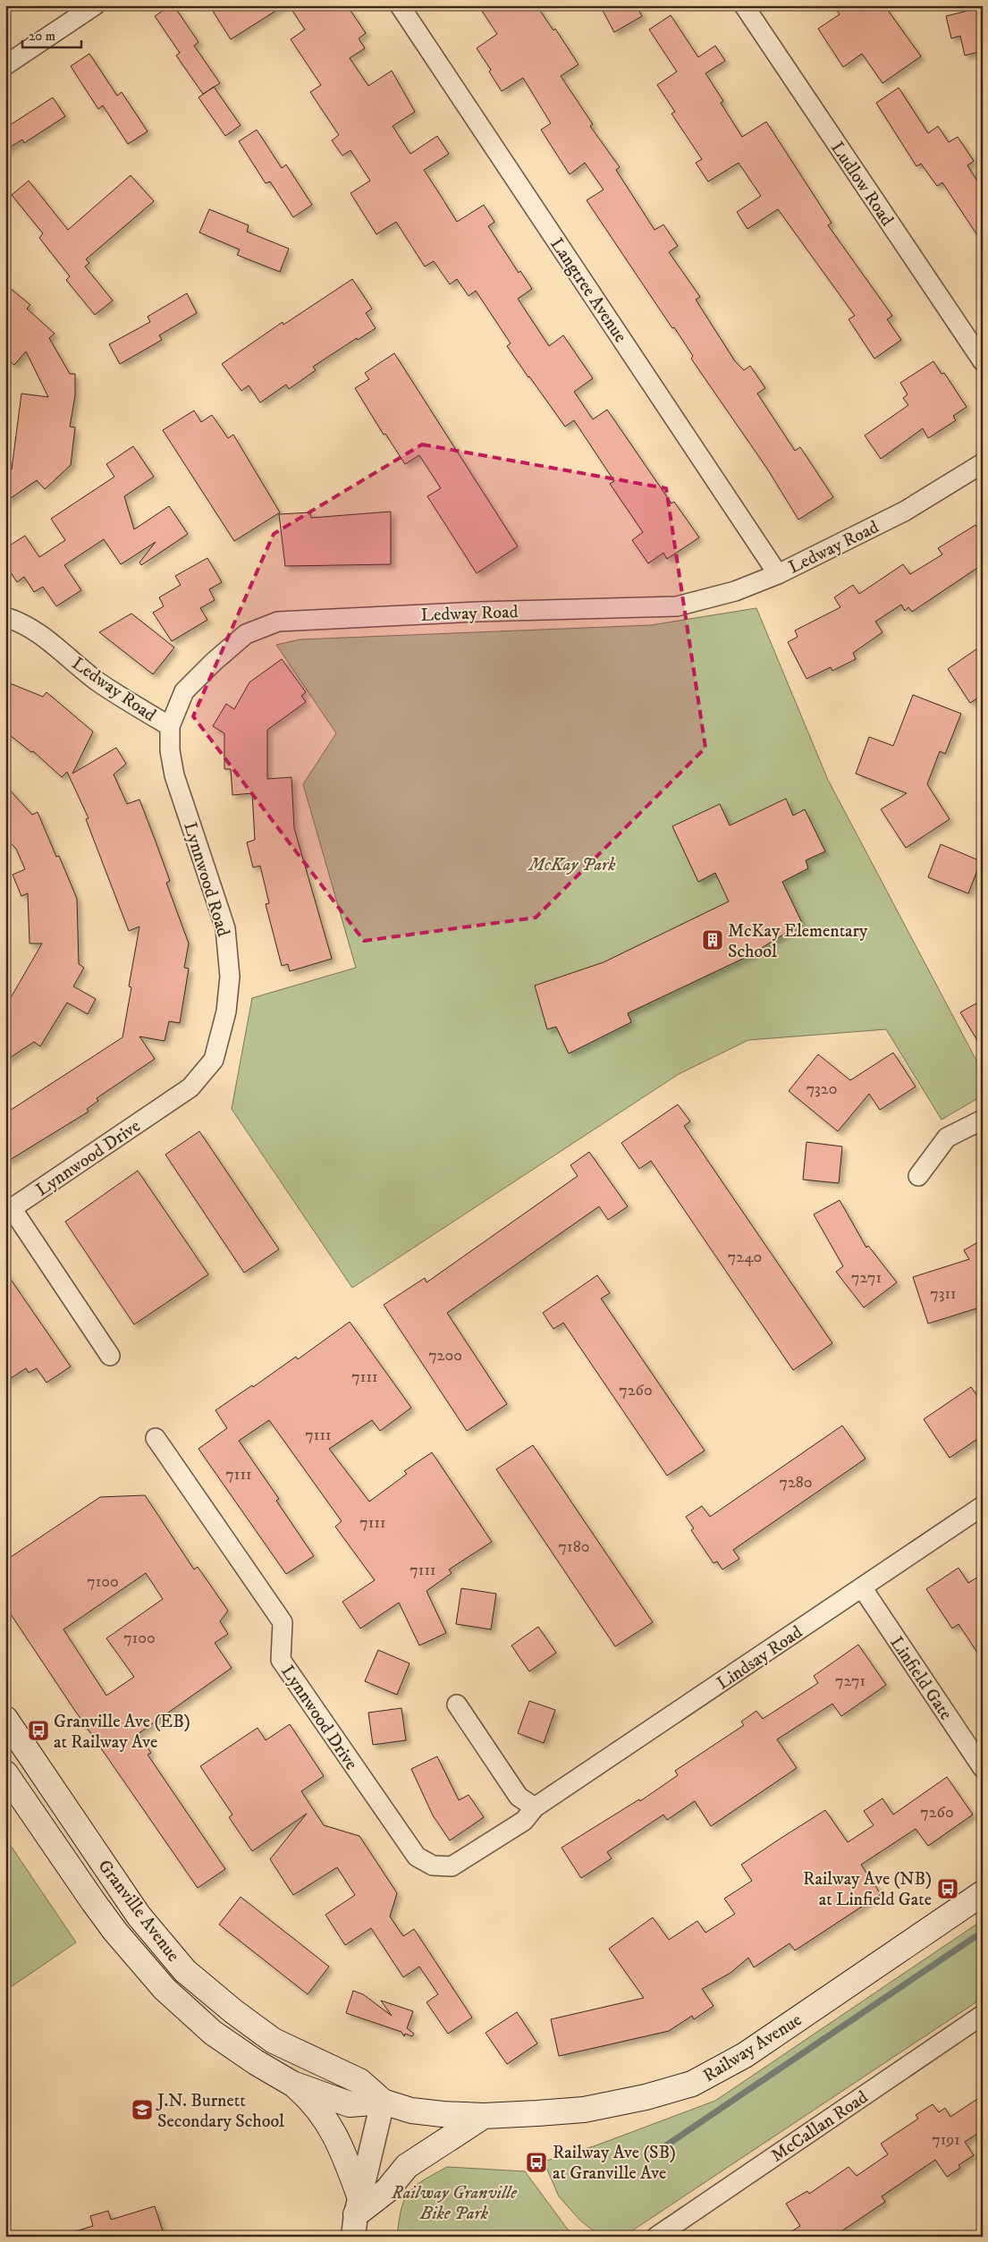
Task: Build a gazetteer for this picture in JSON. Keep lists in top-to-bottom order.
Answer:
{
  "streets": {
    "main road": ["Granville Avenue", "Railway Avenue"],
    "street": [
      "Ludlow Road",
      "Langtree Avenue",
      "Ledway Road",
      "Lynnwood Road",
      "Lynnwood Drive",
      "Lindsay Road",
      "Linfield Gate",
      "McCallan Road"
    ]
  },
  "crossings": [
    ["Langtree Avenue", "Ledway Road"],
    ["Ledway Road", "Lynnwood Road"],
    ["Lynnwood Road", "Lynnwood Drive"],
    ["Lynnwood Drive", "Lindsay Road"],
    ["Lindsay Road", "Linfield Gate"],
    ["Granville Avenue", "Railway Avenue"]
  ],
  "parks": ["McKay Park", "Railway Granville Bike Park"],
  "places": {
    "building": ["McKay Elementary School"],
    "bus stop": ["Granville Ave (EB) at Railway Ave", "Railway Ave (NB) at Linfield Gate", "Railway Ave (SB) at Granville Ave"],
    "school or university": ["J.N. Burnett Secondary School"]
  },
  "house_numbers": [
    "7320",
    "7240",
    "7271",
    "7311",
    "7200",
    "7111",
    "7260",
    "7111",
    "7111",
    "7280",
    "7111",
    "7180",
    "7111",
    "7100",
    "7100",
    "7271",
    "7260",
    "7191"
  ],
  "scale_bar": "20 m"
}
